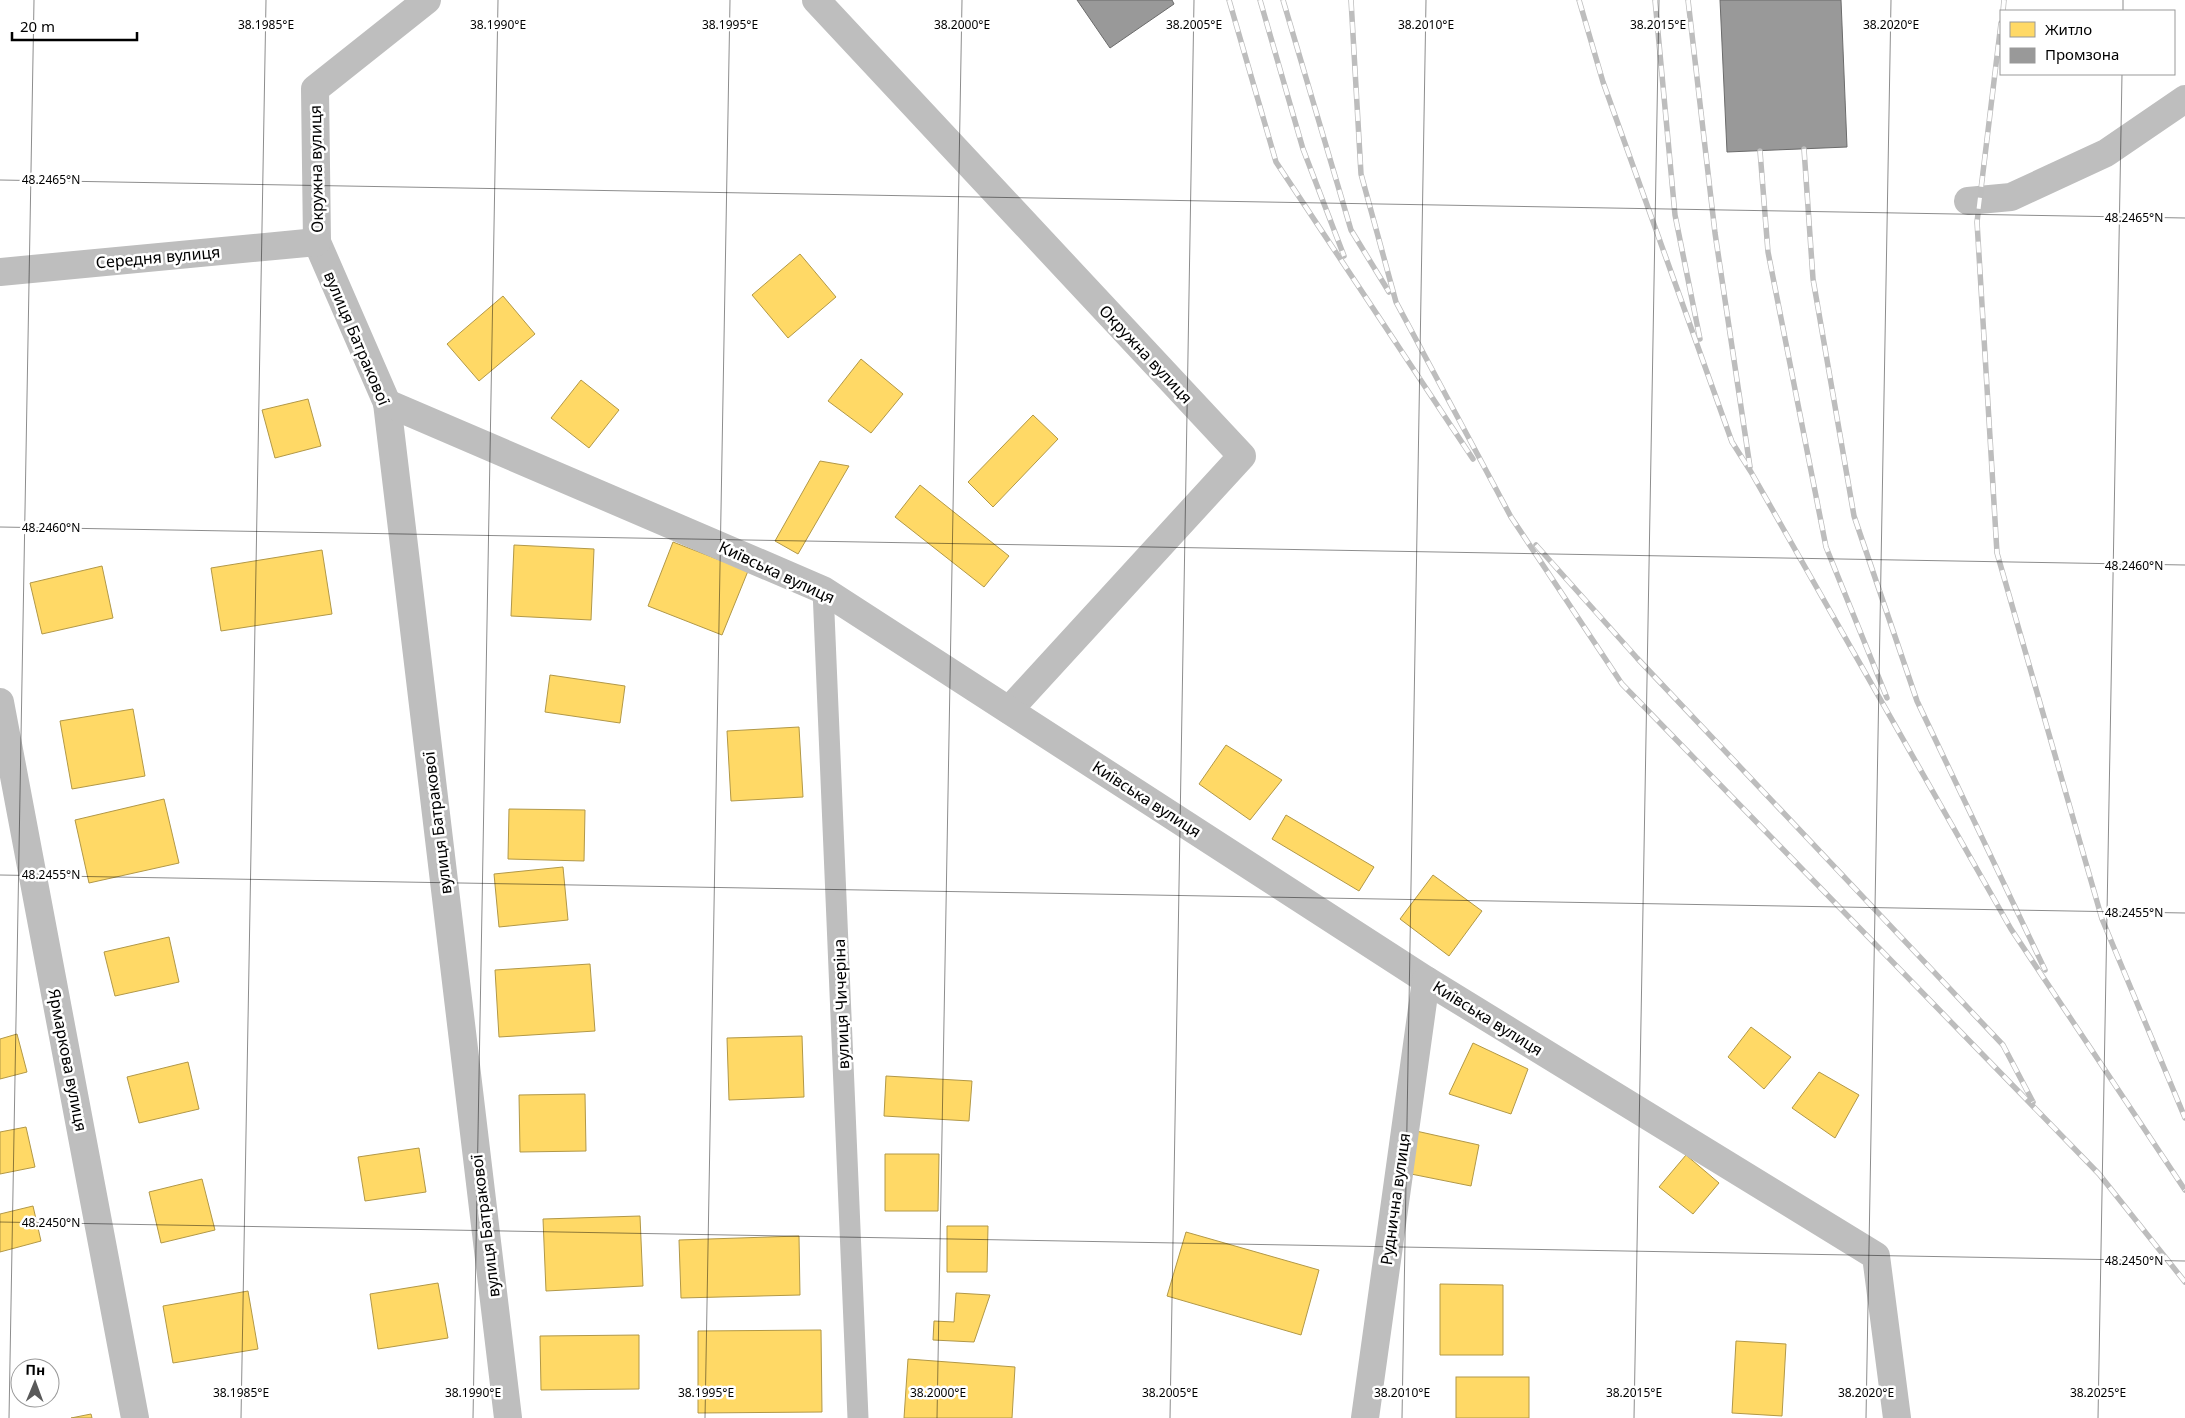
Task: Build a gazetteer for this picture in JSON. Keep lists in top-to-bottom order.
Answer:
{
  "streets": {
    "street": [
      "Окружна вулиця",
      "Середня вулиця",
      "вулиця Батракової",
      "Київська вулиця",
      "Ярмаркова вулиця",
      "Руднична вулиця"
    ],
    "lane": ["вулиця Чичеріна"]
  },
  "crossings": [
    ["Окружна вулиця", "Середня вулиця"],
    ["Окружна вулиця", "вулиця Батракової"],
    ["Окружна вулиця", "Київська вулиця"],
    ["Середня вулиця", "вулиця Батракової"],
    ["вулиця Батракової", "Київська вулиця"],
    ["Київська вулиця", "вулиця Чичеріна"],
    ["Київська вулиця", "Руднична вулиця"]
  ],
  "legend": ["Житло", "Промзона"],
  "scale_bar": "20 m",
  "north": "top",
  "coordinates": [
    "38.1985°E",
    "38.1990°E",
    "38.1995°E",
    "38.2000°E",
    "38.2005°E",
    "38.2010°E",
    "38.2015°E",
    "38.2020°E",
    "48.2465°N",
    "48.2460°N",
    "48.2455°N",
    "48.2450°N",
    "38.2025°E"
  ]
}
